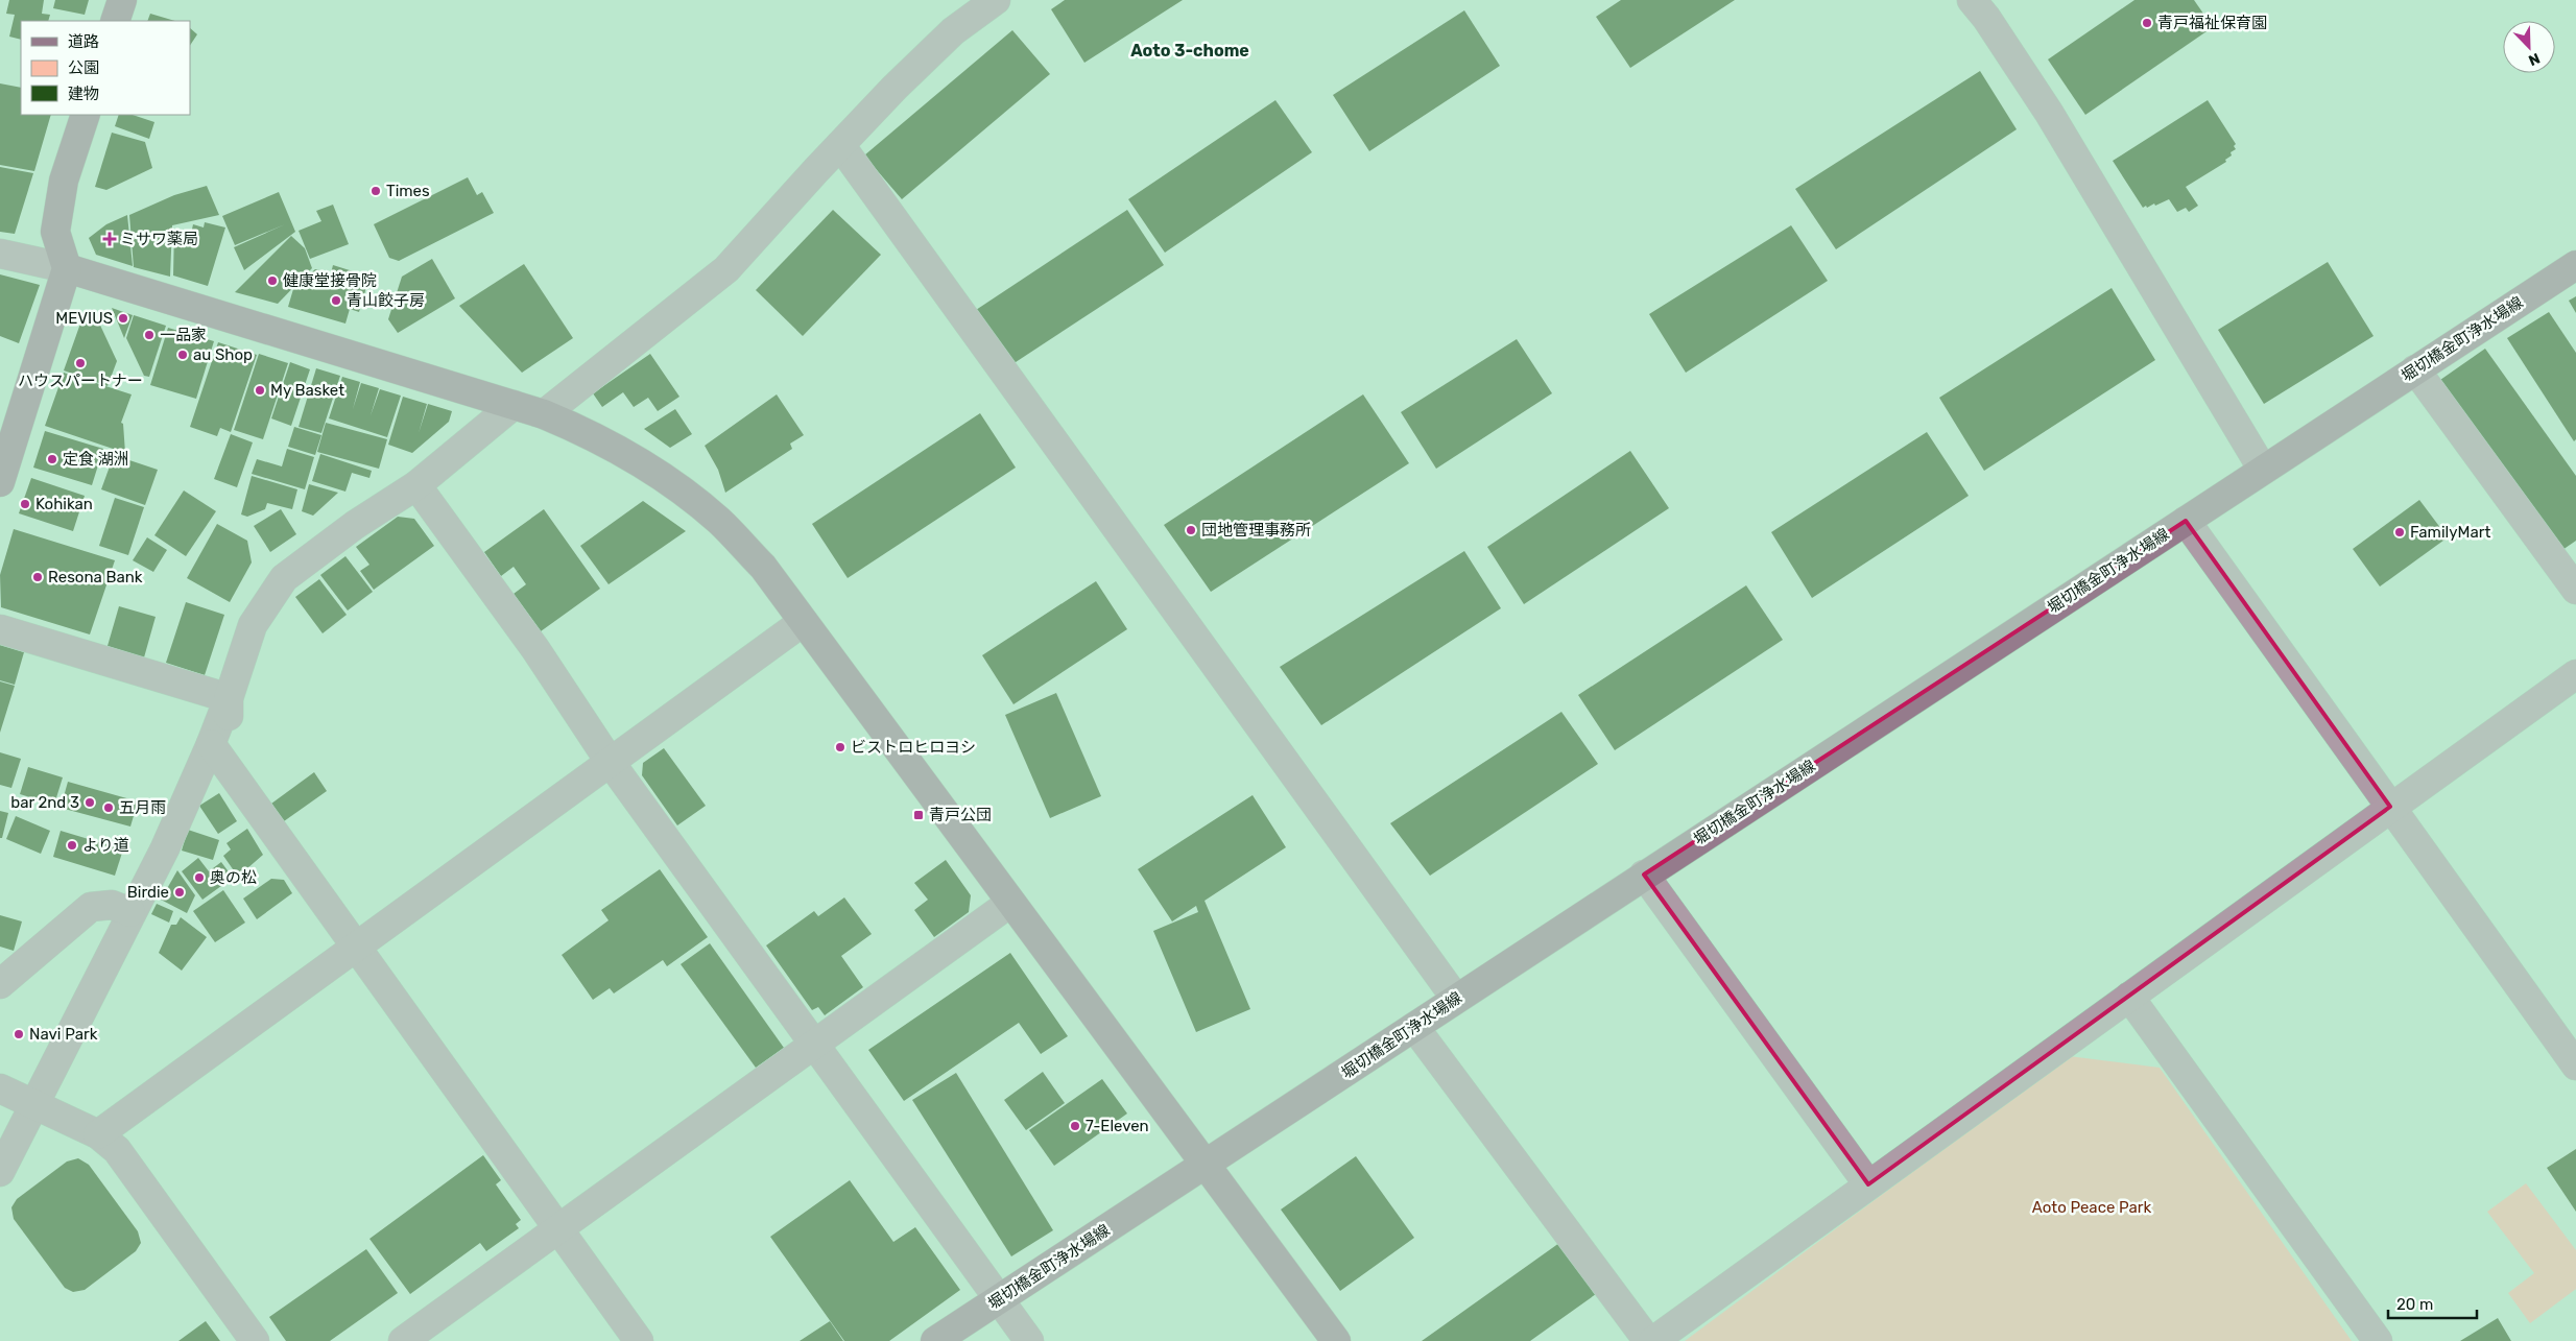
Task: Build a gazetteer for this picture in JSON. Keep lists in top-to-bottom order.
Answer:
{
  "streets": {
    "street": ["堀切橋金町浄水場線"]
  },
  "districts": ["Aoto 3-chome"],
  "parks": ["Aoto Peace Park"],
  "places": {
    "other": [
      "青戸福祉保育園",
      "Times",
      "健康堂接骨院",
      "青山餃子房",
      "MEVIUS",
      "一品家",
      "au Shop",
      "ハウスパートナー",
      "My Basket",
      "定食 湖洲",
      "Kohikan",
      "団地管理事務所",
      "FamilyMart",
      "Resona Bank",
      "ビストロヒロヨシ",
      "bar 2nd 3",
      "五月雨",
      "より道",
      "奥の松",
      "Birdie",
      "Navi Park",
      "7-Eleven"
    ],
    "health": ["ミサワ薬局"],
    "transit": ["青戸公団"]
  },
  "legend": ["道路", "公園", "建物"],
  "scale_bar": "20 m",
  "north": "bottom right"
}
